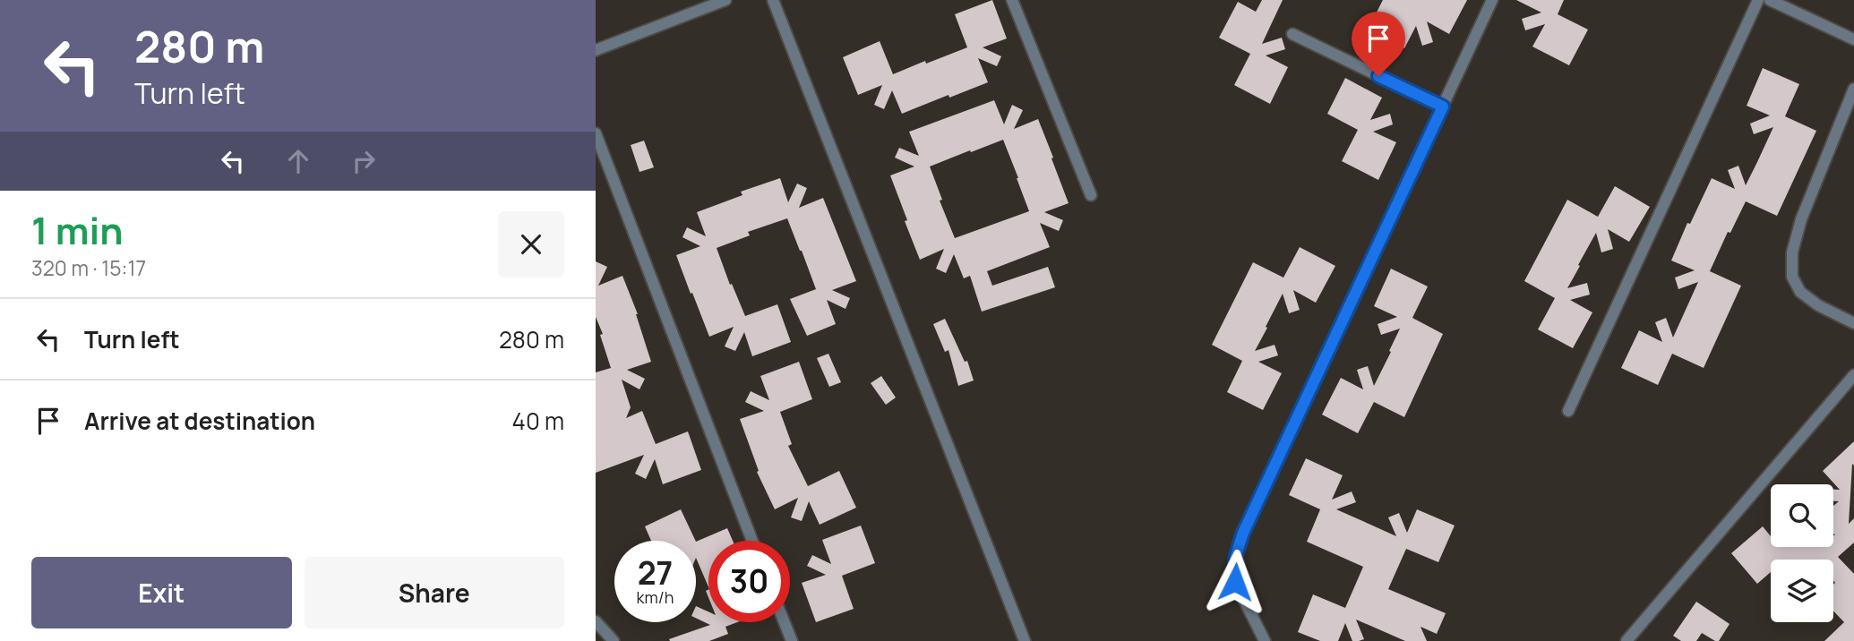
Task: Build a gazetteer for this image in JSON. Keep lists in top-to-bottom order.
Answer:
{
  "page": {
    "turn": ["280 m", "Turn left"],
    "heading": ["1 min", "320 m · 15:17"],
    "list": [
      {
        "name": "Turn left",
        "value": "280 m"
      },
      {
        "name": "Arrive at destination",
        "value": "40 m"
      }
    ],
    "speed": "27 km/h",
    "limit": "30",
    "buttons": ["Exit", "Share"]
  }
}
